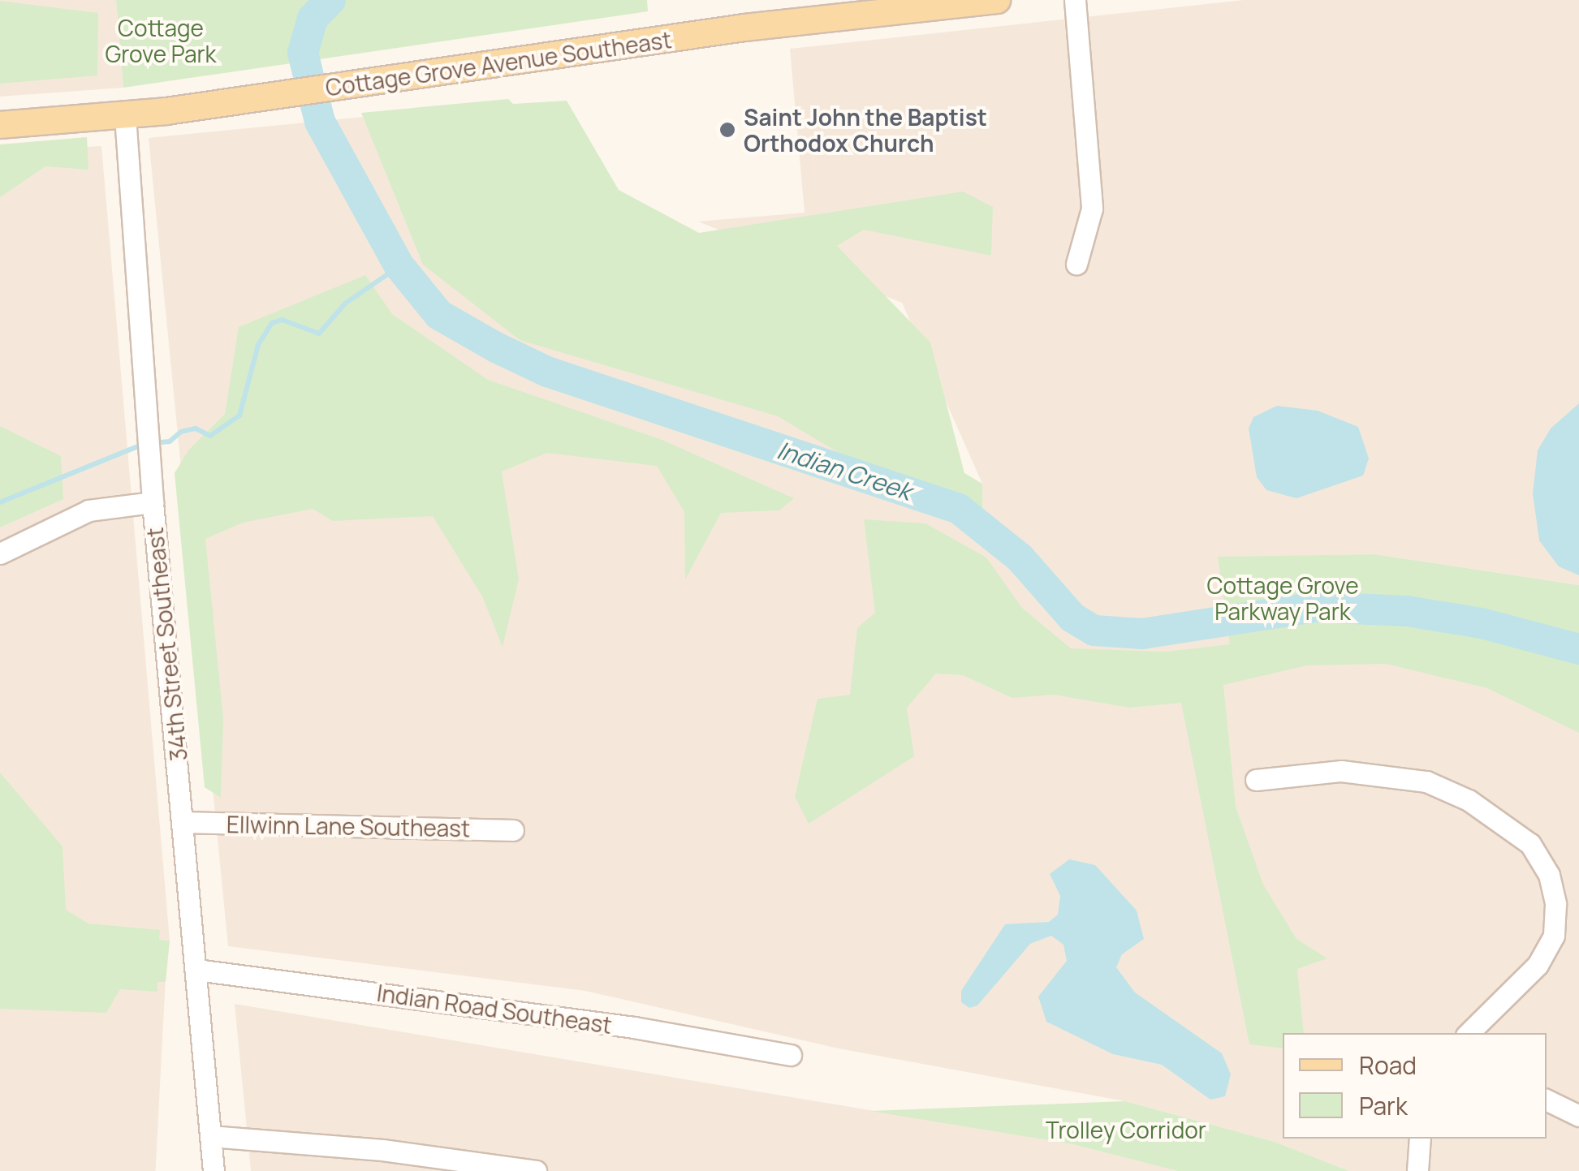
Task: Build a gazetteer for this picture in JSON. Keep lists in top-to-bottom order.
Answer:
{
  "streets": {
    "main road": ["Cottage Grove Avenue Southeast"],
    "street": ["34th Street Southeast", "Ellwinn Lane Southeast", "Indian Road Southeast"]
  },
  "crossings": [
    ["Cottage Grove Avenue Southeast", "34th Street Southeast"],
    ["34th Street Southeast", "Ellwinn Lane Southeast"],
    ["34th Street Southeast", "Indian Road Southeast"]
  ],
  "water": ["Indian Creek"],
  "parks": ["Cottage Grove Park", "Cottage Grove Parkway Park", "Trolley Corridor"],
  "places": ["Saint John the Baptist Orthodox Church"],
  "legend": ["Road", "Park"]
}
